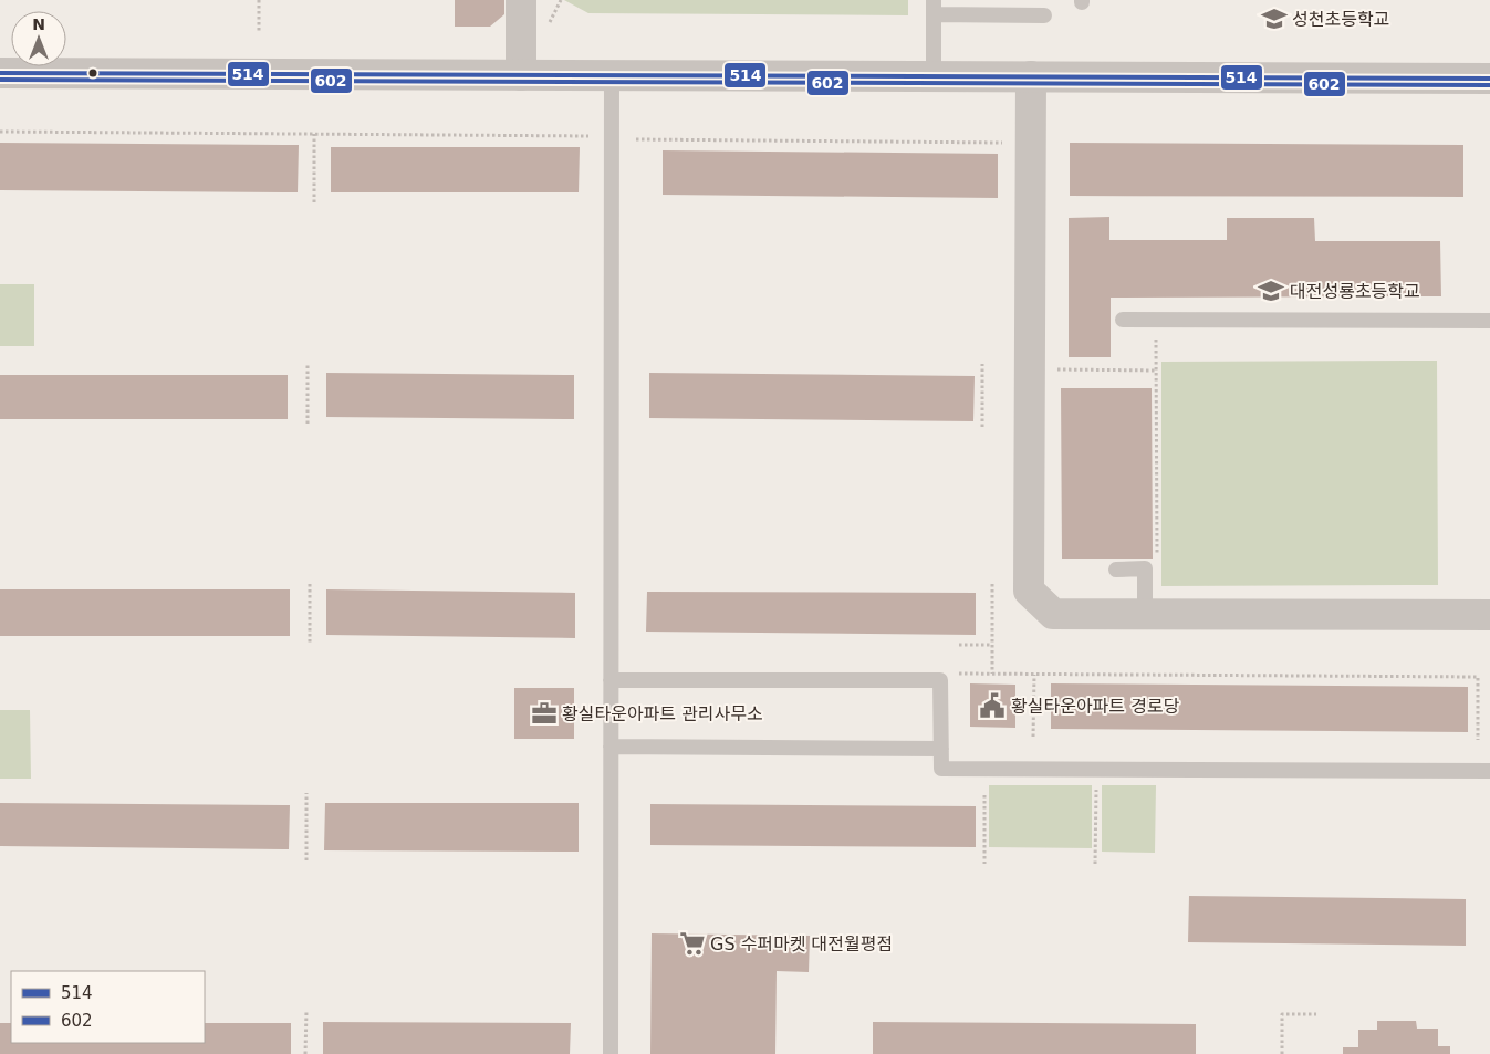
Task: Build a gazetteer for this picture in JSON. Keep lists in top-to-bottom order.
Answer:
{
  "places": {
    "school or university": ["성천초등학교", "대전성룡초등학교"],
    "public building": ["황실타운아파트 경로당"],
    "office": ["황실타운아파트 관리사무소"],
    "supermarket": ["GS 수퍼마켓 대전월평점"]
  },
  "lines": ["transit line 514", "transit line 602"],
  "legend": ["514", "602"],
  "north": "top"
}
